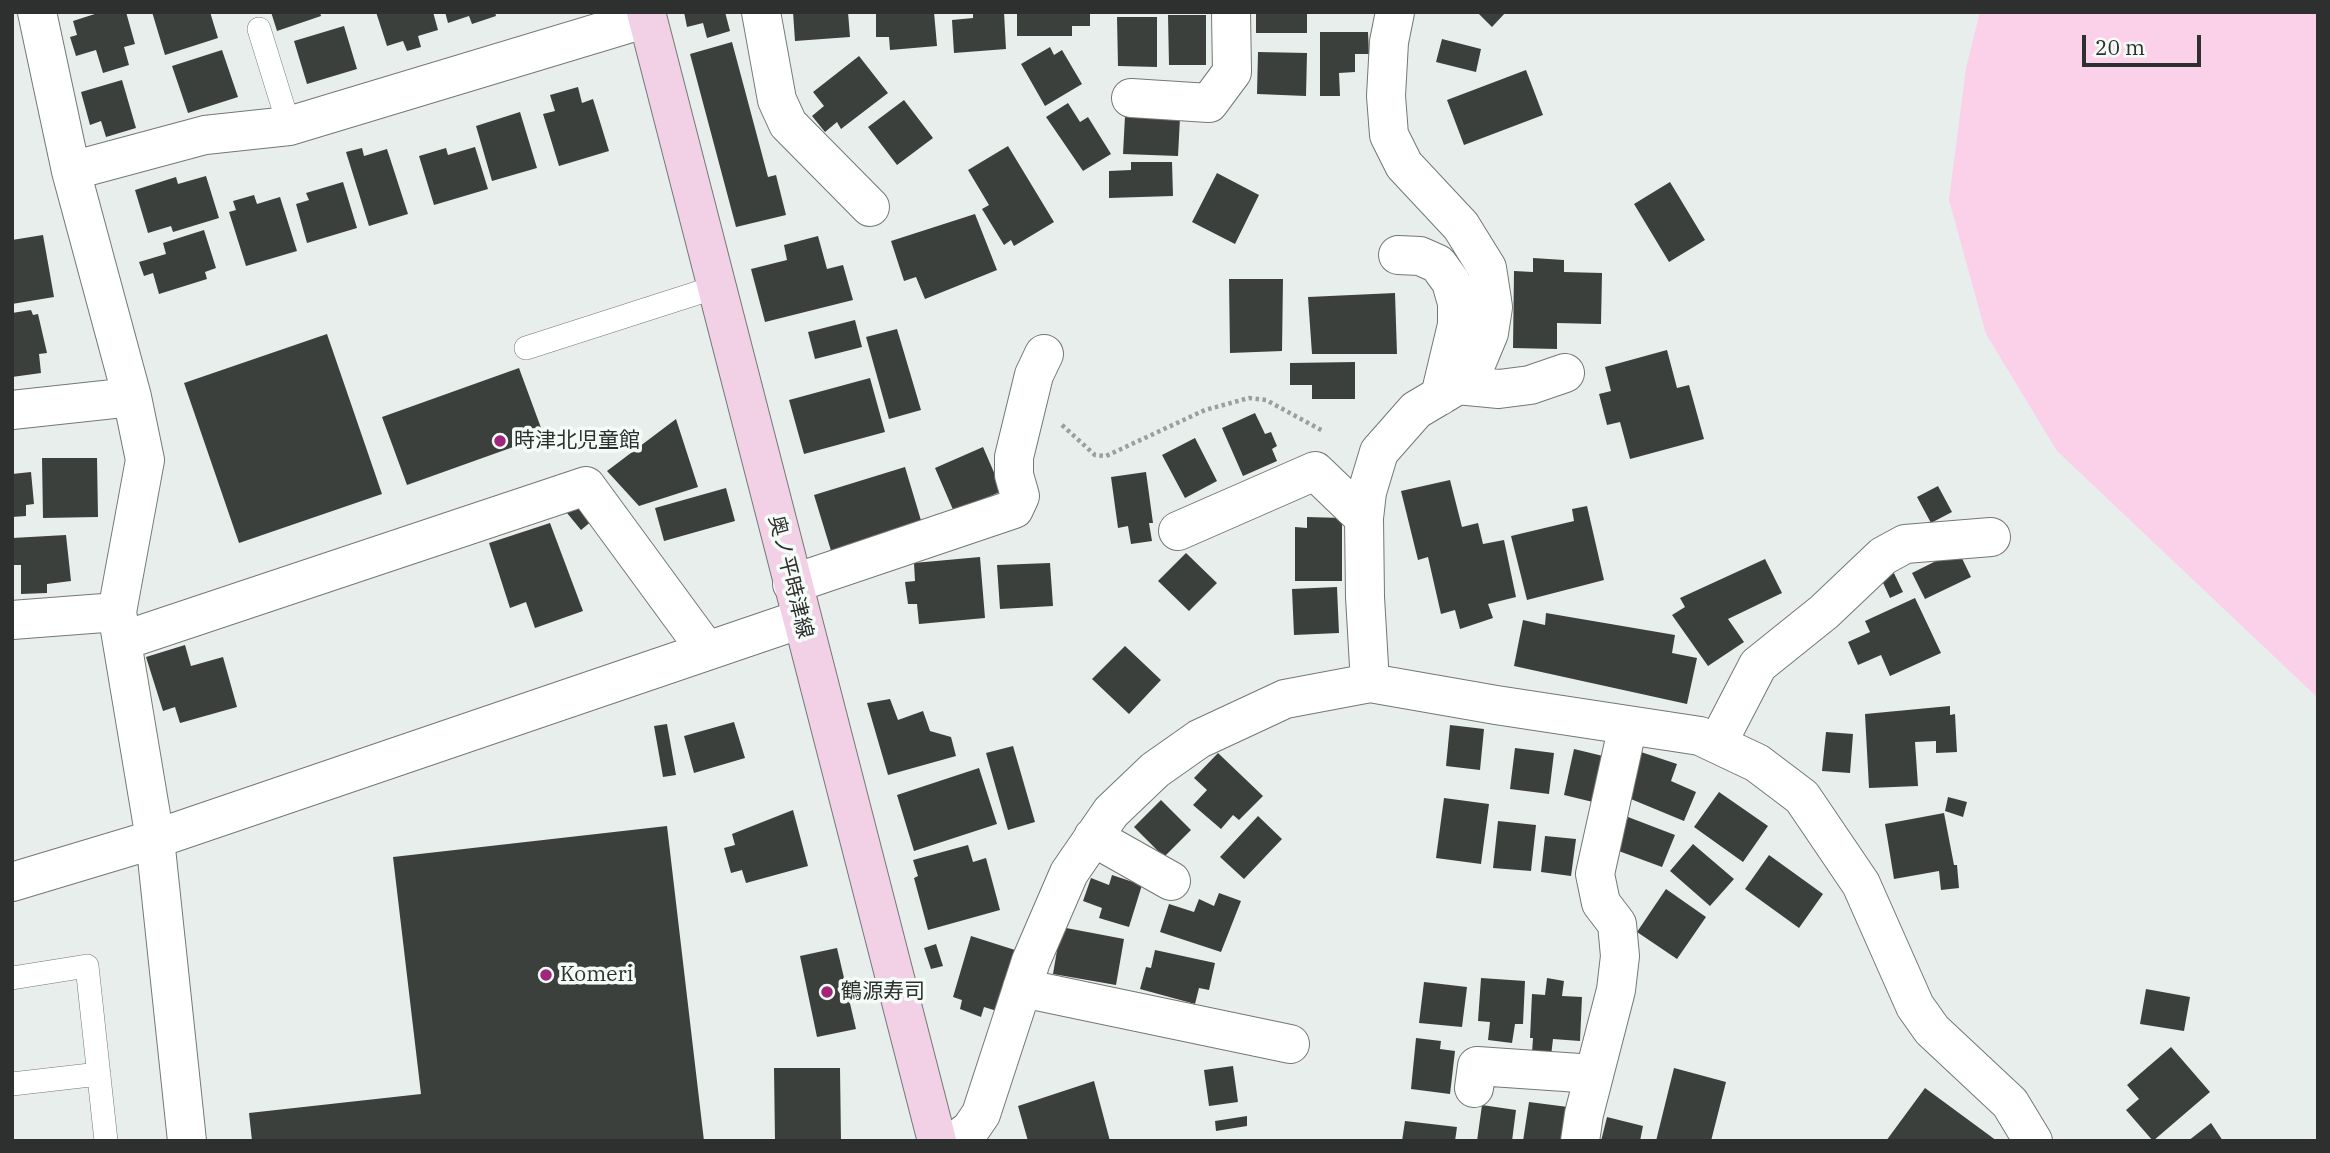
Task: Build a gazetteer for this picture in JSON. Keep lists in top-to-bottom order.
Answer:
{
  "streets": {
    "main road": ["奥ノ平時津線"]
  },
  "places": ["時津北児童館", "Komeri", "鶴源寿司"],
  "scale_bar": "20 m"
}
